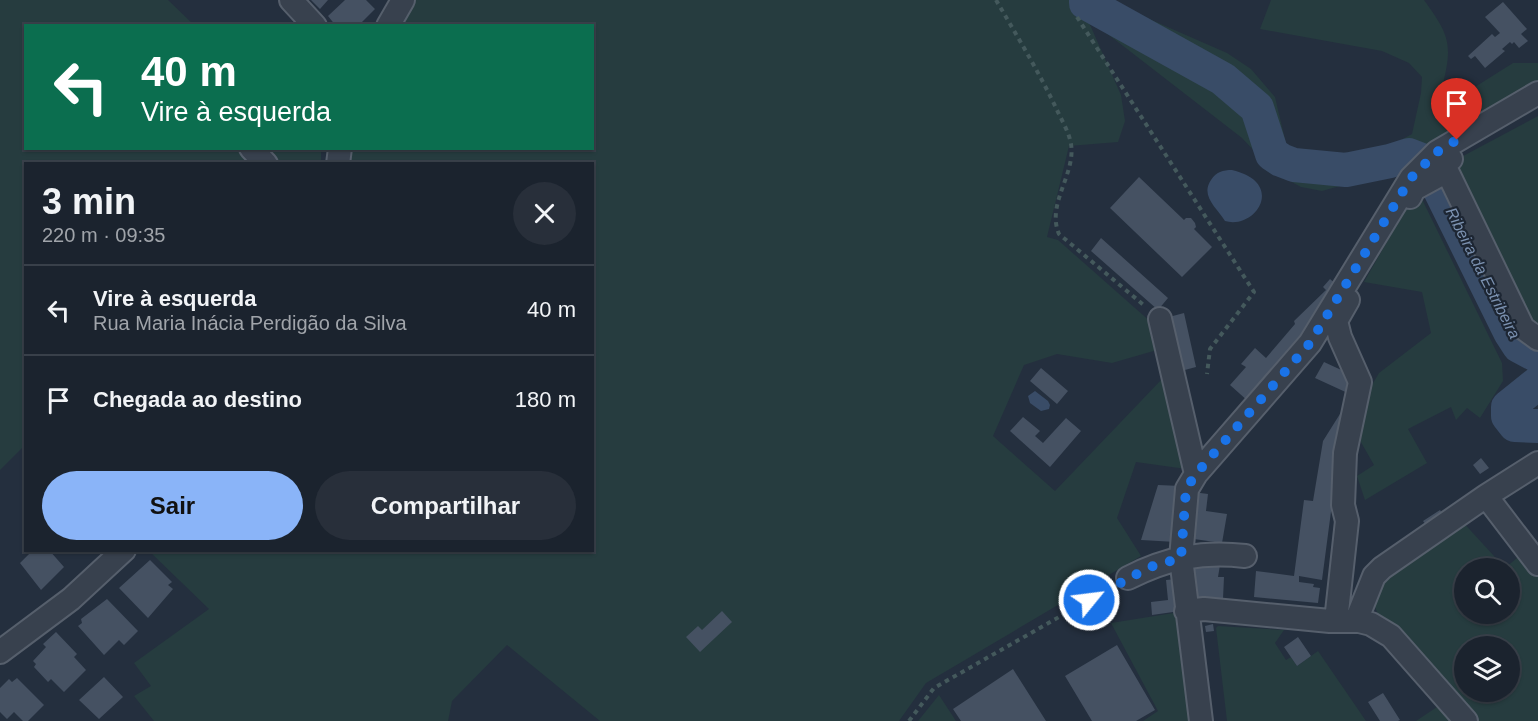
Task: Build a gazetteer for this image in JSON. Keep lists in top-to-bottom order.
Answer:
{
  "water": ["Ribeira da Estribeira"],
  "page": {
    "turn": ["40 m", "Vire à esquerda"],
    "heading": ["3 min", "220 m · 09:35"],
    "list": [
      {
        "name": "Vire à esquerda",
        "note": "Rua Maria Inácia Perdigão da Silva",
        "value": "40 m"
      },
      {
        "name": "Chegada ao destino",
        "value": "180 m"
      }
    ],
    "buttons": ["Sair", "Compartilhar"]
  }
}
